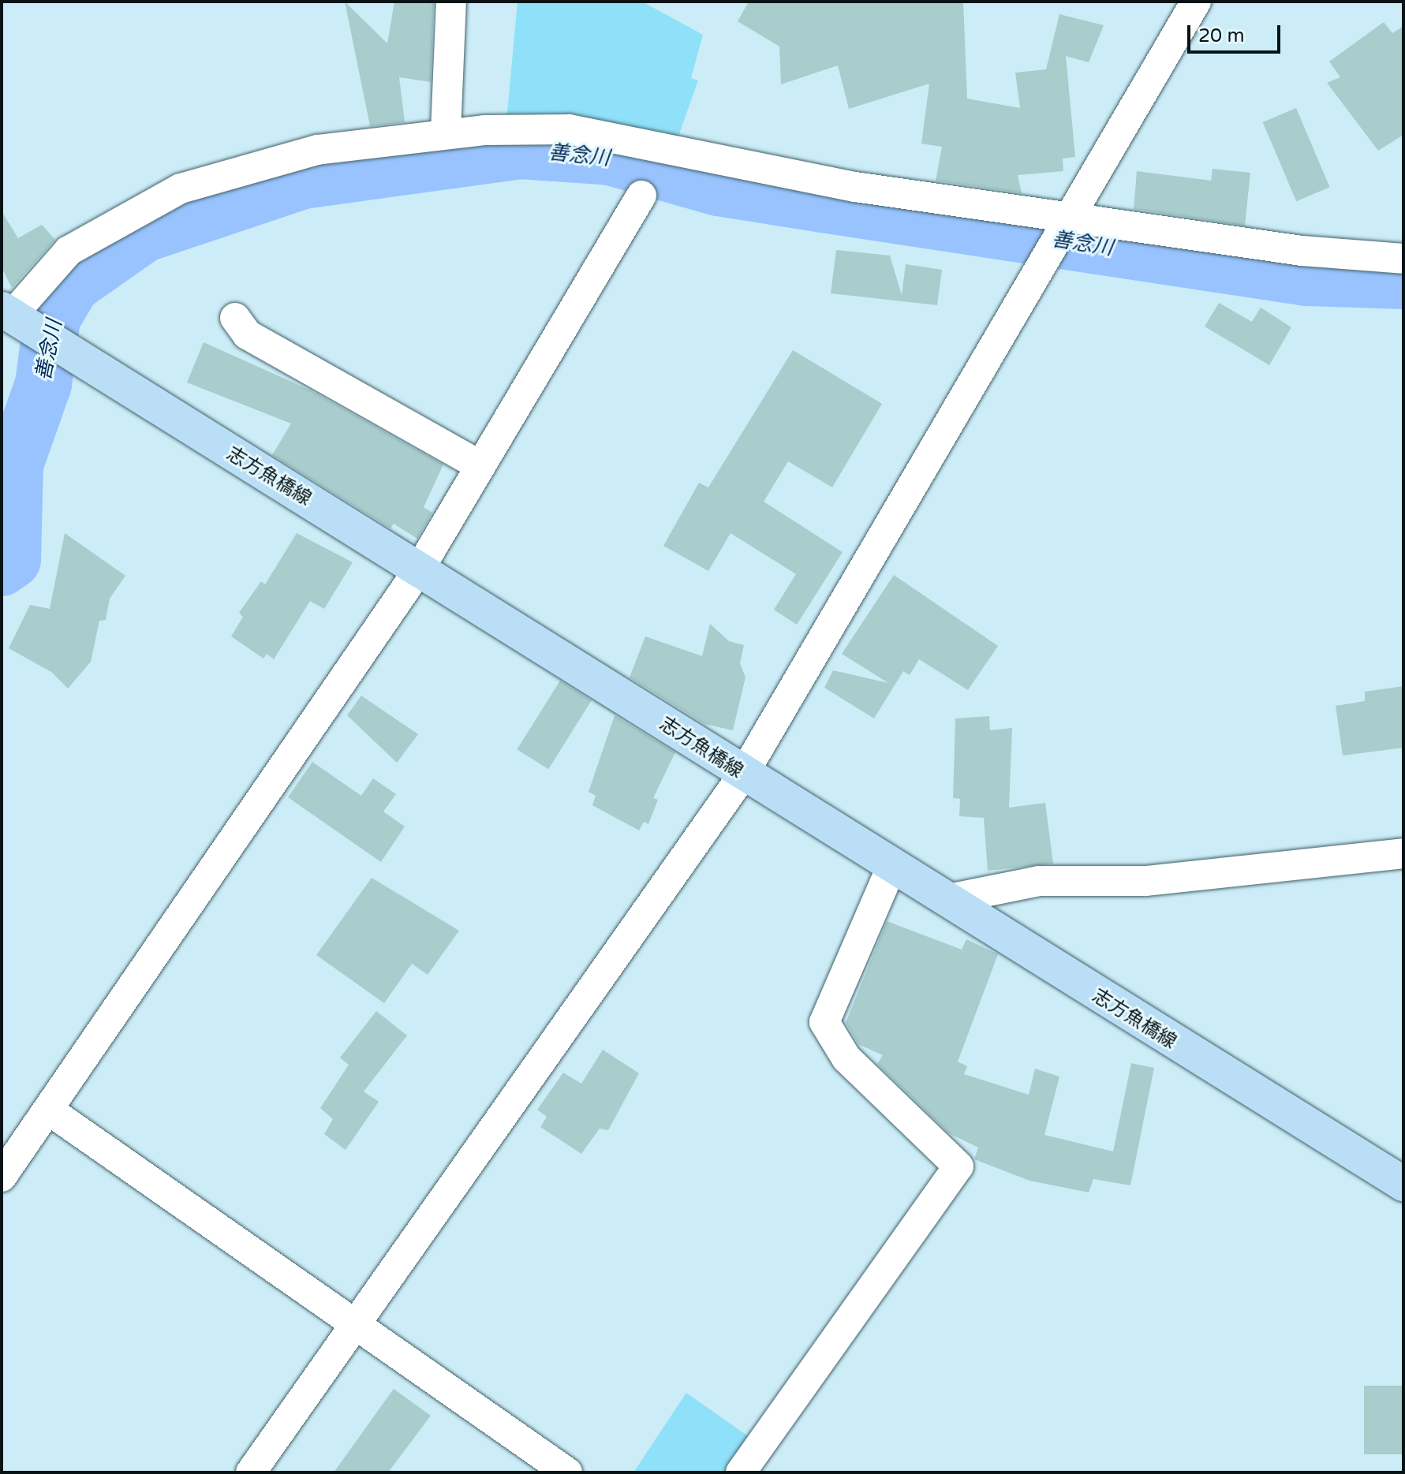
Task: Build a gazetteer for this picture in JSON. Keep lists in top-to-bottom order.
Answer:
{
  "streets": {
    "main road": ["志方魚橋線"]
  },
  "water": ["善念川"],
  "scale_bar": "20 m"
}
